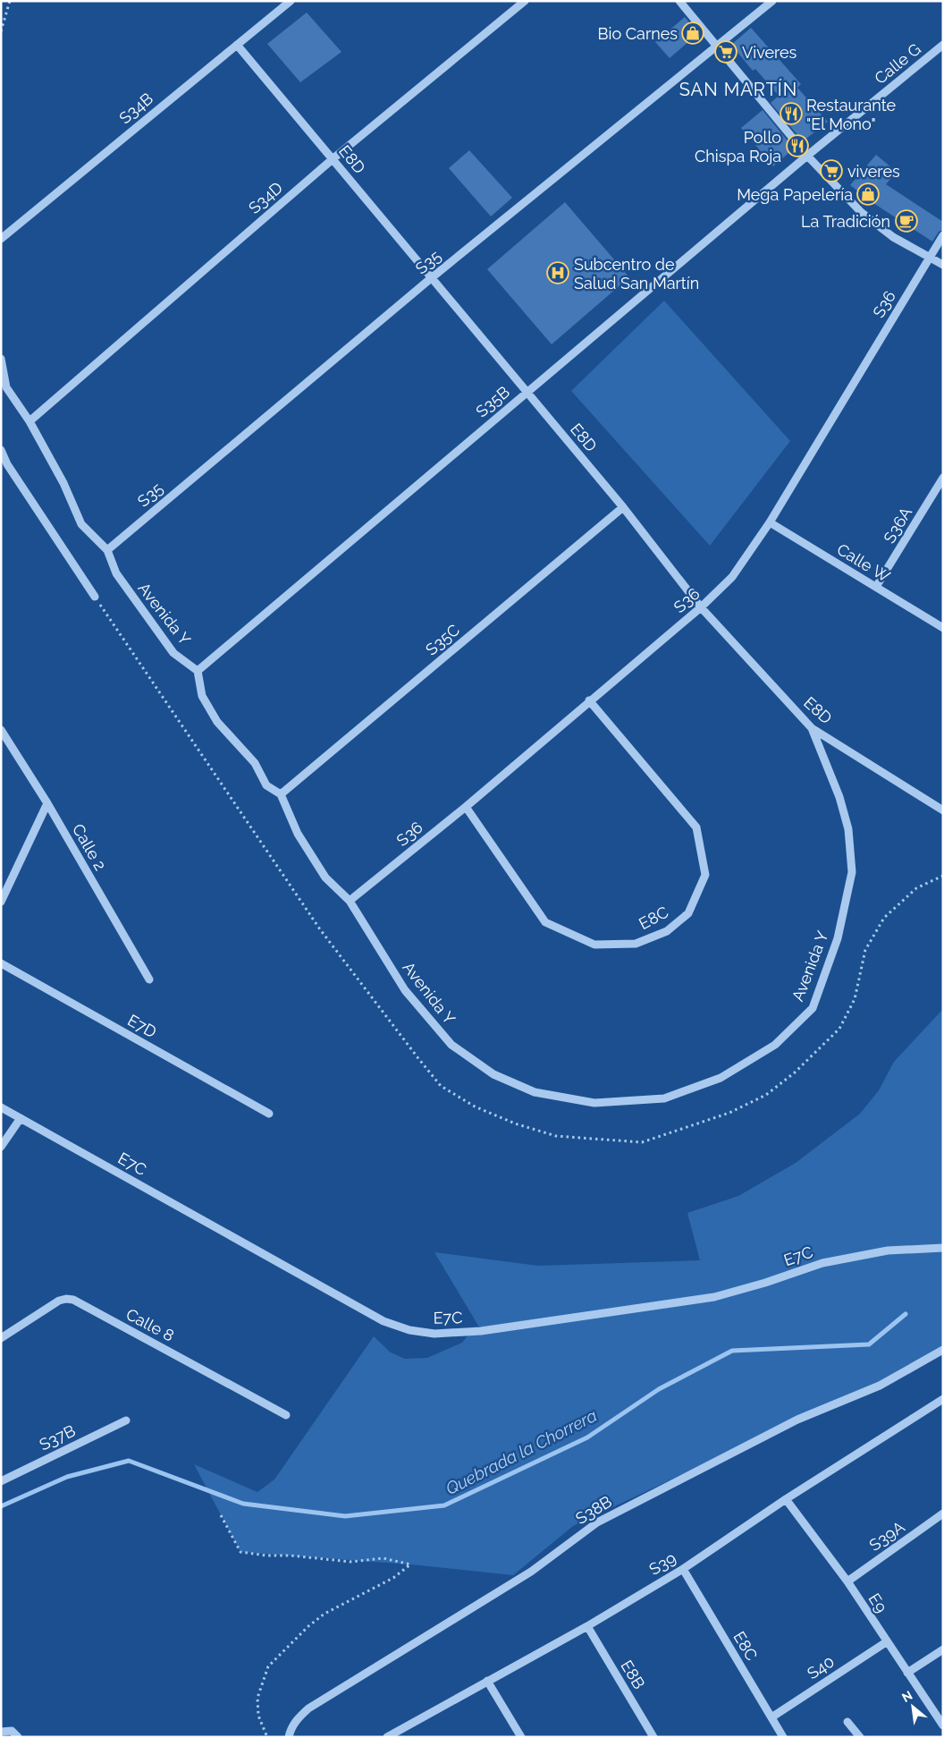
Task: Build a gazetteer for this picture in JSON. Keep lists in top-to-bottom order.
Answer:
{
  "streets": {
    "street": [
      "Calle G",
      "S34B",
      "E8D",
      "S34D",
      "S35",
      "S36",
      "S35B",
      "S36A",
      "Calle W",
      "Avenida Y",
      "S35C",
      "Calle 2",
      "E8C",
      "E7D",
      "E7C",
      "Calle 8",
      "S37B",
      "S38B",
      "S39A",
      "S39",
      "E9",
      "S40",
      "E8B"
    ]
  },
  "crossings": [
    ["Calle G", "S35B"],
    ["S34B", "E8D"],
    ["E8D", "S34D"],
    ["E8D", "S35"],
    ["E8D", "S36"],
    ["E8D", "S35B"],
    ["E8D", "Avenida Y"],
    ["E8D", "S35C"],
    ["S34D", "Avenida Y"],
    ["S35", "Avenida Y"],
    ["S36", "Calle W"],
    ["S36", "Avenida Y"],
    ["S36", "E8C"],
    ["S35B", "Avenida Y"],
    ["S36A", "Calle W"],
    ["Avenida Y", "S35C"],
    ["E8C", "S39"],
    ["E8C", "S40"],
    ["S39A", "E9"],
    ["S39", "E9"],
    ["S39", "E8B"],
    ["E9", "S40"]
  ],
  "districts": ["SAN MARTÍN"],
  "water": ["Quebrada la Chorrera"],
  "places": {
    "shop": ["Bio Carnes", "Mega Papelería"],
    "supermarket": ["Viveres", "viveres"],
    "restaurant": ["Restaurante \"El Mono\"", "Pollo Chispa Roja"],
    "cafe": ["La Tradición"],
    "hospital": ["Subcentro de Salud San Martín"]
  },
  "north": "top left"
}
